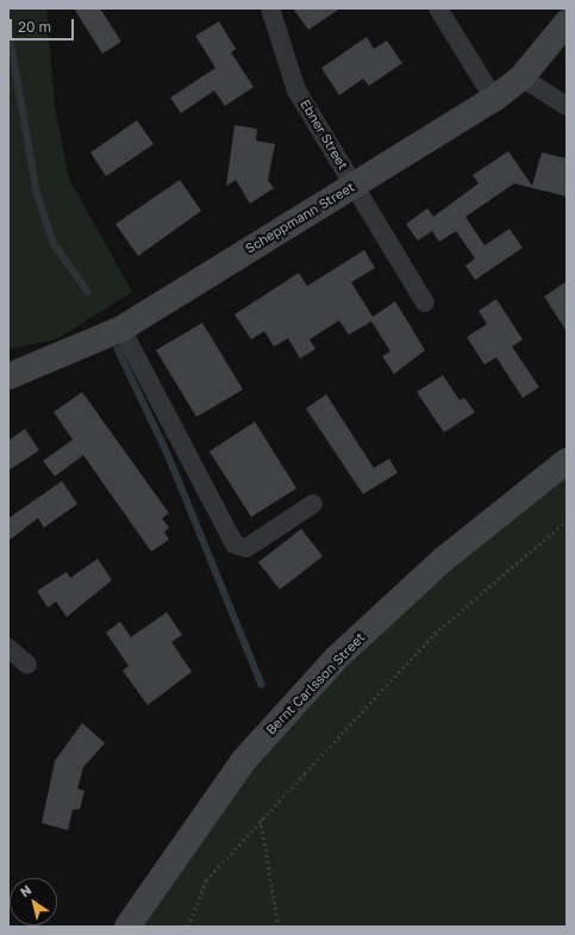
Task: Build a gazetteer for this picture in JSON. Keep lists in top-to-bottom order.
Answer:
{
  "streets": {
    "street": ["Ebner Street", "Scheppmann Street", "Bernt Carlsson Street"]
  },
  "crossings": [
    ["Ebner Street", "Scheppmann Street"]
  ],
  "scale_bar": "20 m",
  "north": "top left"
}
